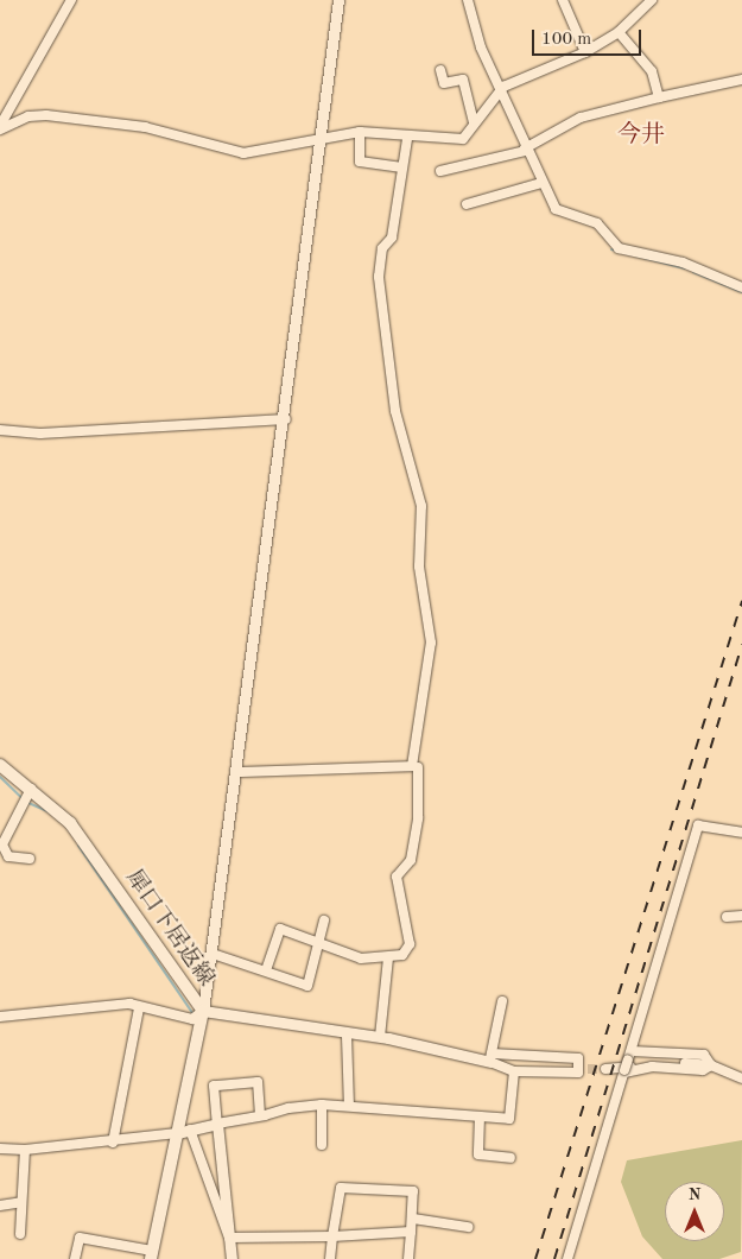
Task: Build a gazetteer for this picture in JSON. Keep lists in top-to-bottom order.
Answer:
{
  "streets": {
    "main road": ["犀口下居返線"]
  },
  "districts": ["今井"],
  "scale_bar": "100 m",
  "north": "top"
}
